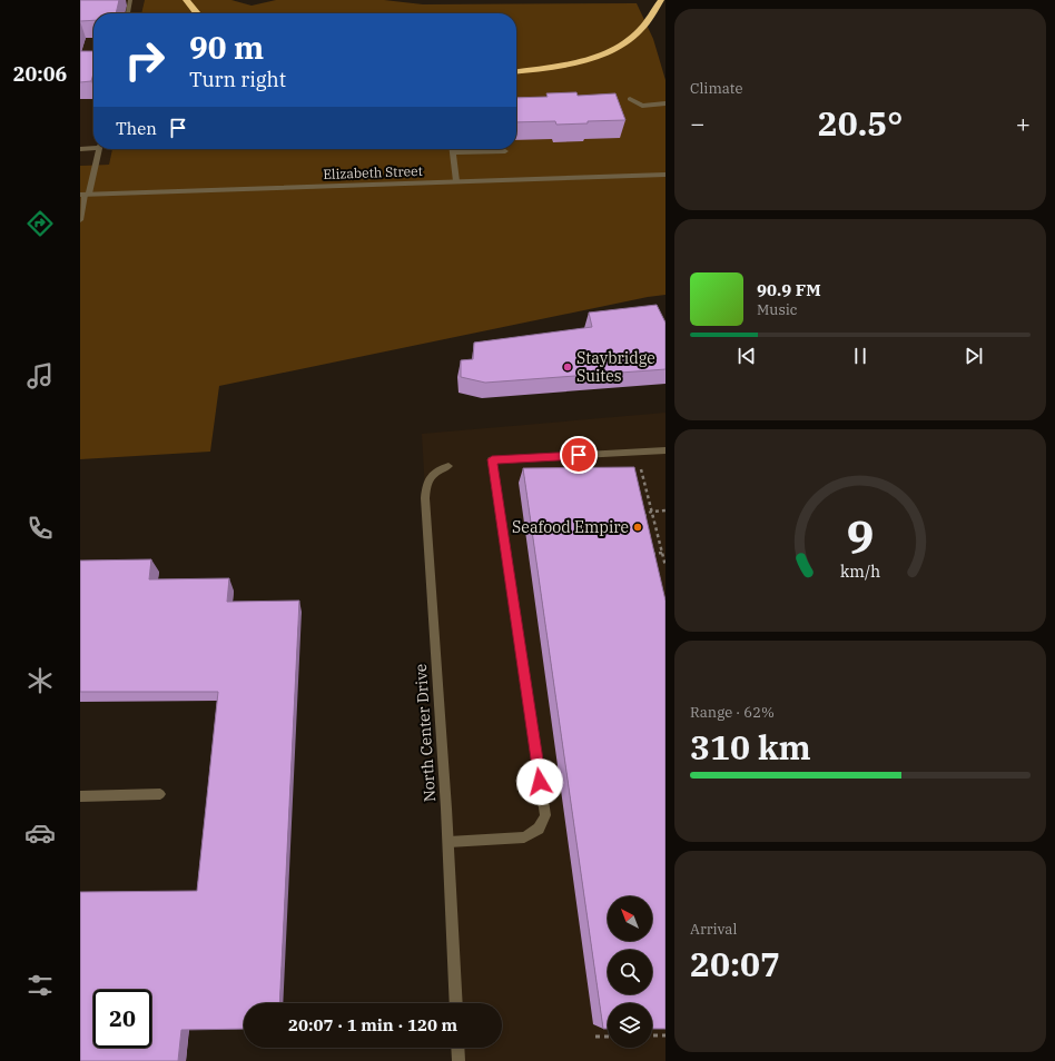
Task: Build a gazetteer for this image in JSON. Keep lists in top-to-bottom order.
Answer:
{
  "streets": {
    "street": ["Elizabeth Street", "North Center Drive"]
  },
  "places": ["Staybridge Suites", "Seafood Empire"],
  "north": "top left",
  "page": {
    "tabs": "20:06",
    "tile": [
      "Climate",
      ["Range · 62%", "310 km"],
      ["Arrival", "20:07"]
    ],
    "turn": ["90 m", "Turn right"],
    "heat": ["−", "20.5°", "+"],
    "then": "Then",
    "song": ["90.9 FM", "Music"],
    "limit": "20",
    "trip": "20:07 · 1 min · 120 m",
    "gauge": ["9", "km/h"]
  }
}
